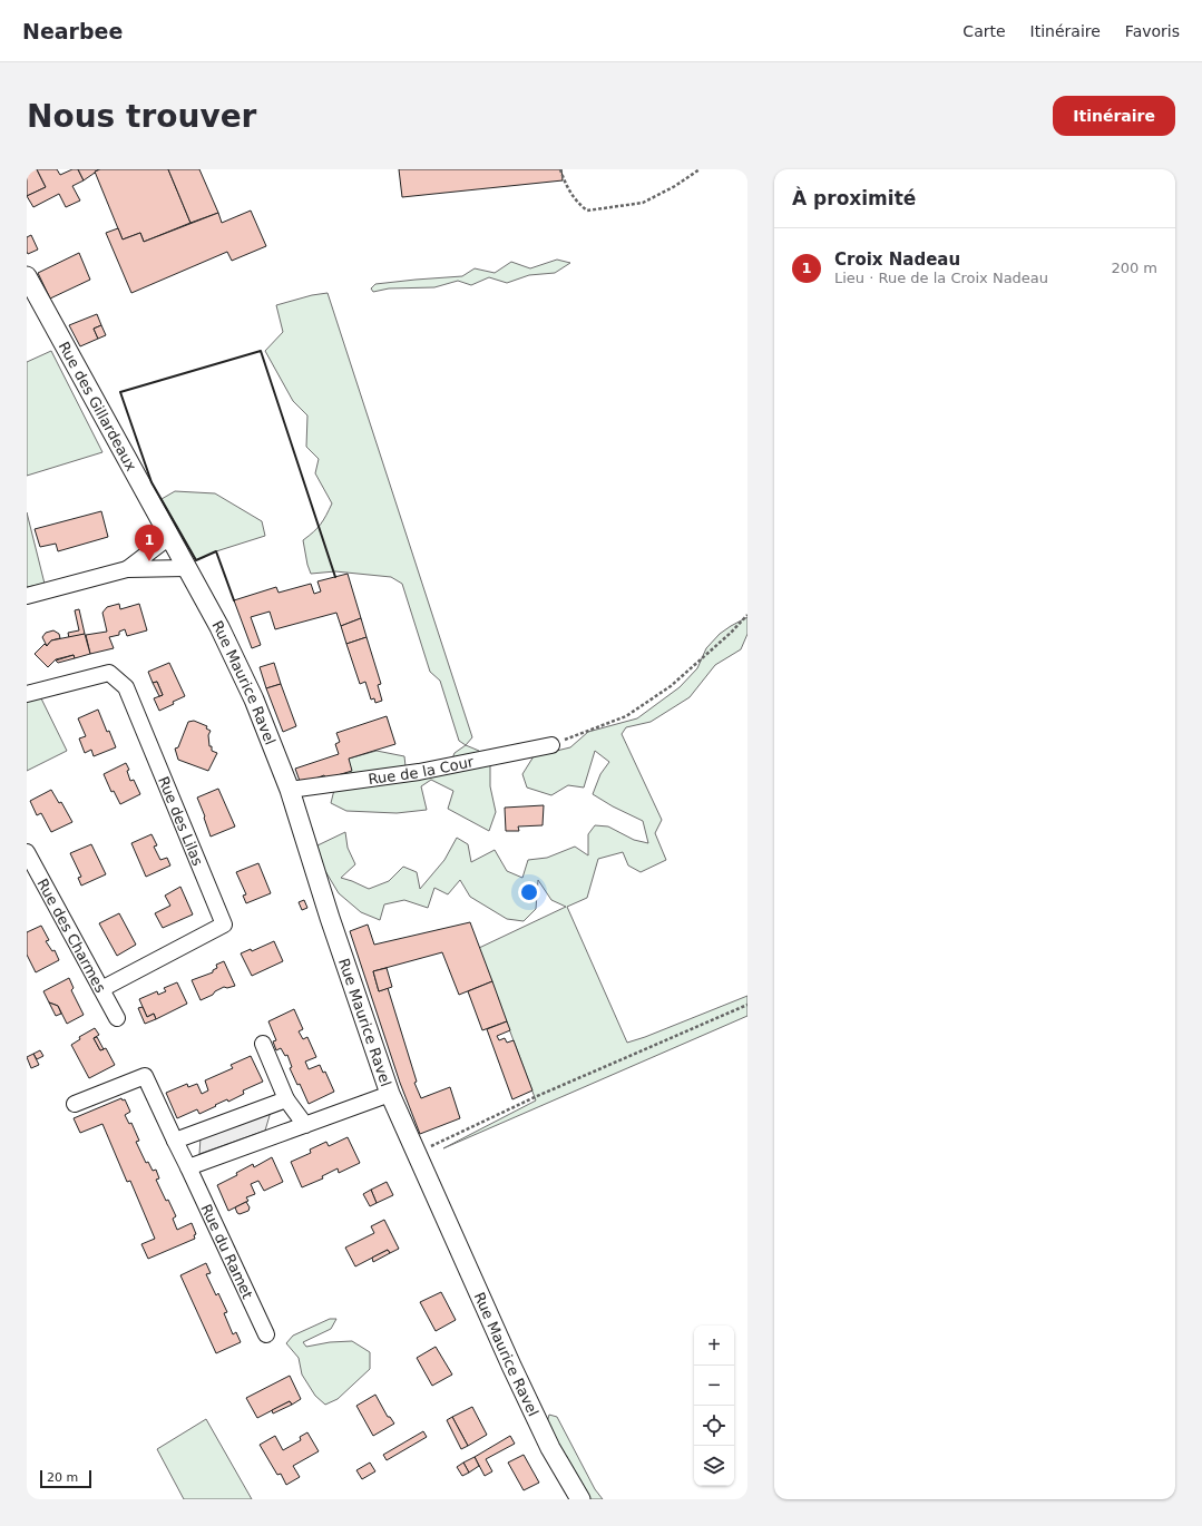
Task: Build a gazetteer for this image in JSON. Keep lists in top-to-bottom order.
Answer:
{
  "streets": {
    "street": [
      "Rue des Gillardeaux",
      "Rue Maurice Ravel",
      "Rue de la Cour",
      "Rue des Lilas",
      "Rue des Charmes",
      "Rue du Ramet"
    ]
  },
  "crossings": [
    ["Rue des Gillardeaux", "Rue Maurice Ravel"],
    ["Rue Maurice Ravel", "Rue de la Cour"],
    ["Rue des Lilas", "Rue des Charmes"]
  ],
  "scale_bar": "20 m",
  "page": {
    "header": "Nearbee",
    "nav": ["Carte", "Itinéraire", "Favoris"],
    "buttons": "Itinéraire",
    "title": "Nous trouver",
    "heading": "À proximité",
    "list": [
      {
        "mark": "1",
        "name": "Croix Nadeau",
        "note": "Lieu · Rue de la Croix Nadeau",
        "value": "200 m"
      }
    ],
    "pins": "1",
    "map_buttons": ["+", "−"],
    "scale": "20 m"
  }
}
